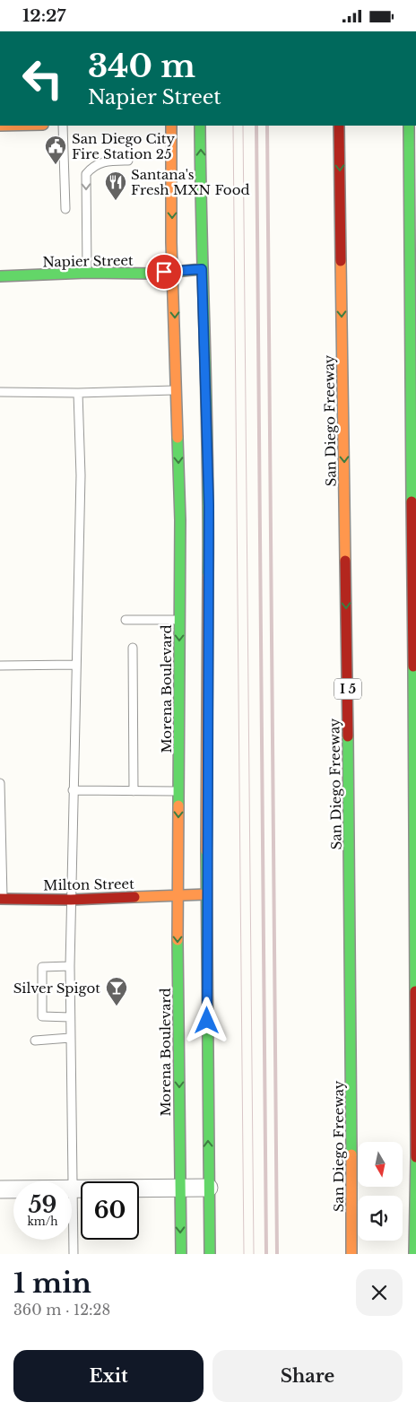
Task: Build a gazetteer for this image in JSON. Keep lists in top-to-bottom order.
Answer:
{
  "streets": {
    "main road": [
      "Napier Street",
      "San Diego Freeway",
      "Morena Boulevard",
      "I 5",
      "Milton Street"
    ]
  },
  "crossings": [
    ["Napier Street", "Morena Boulevard"],
    ["Morena Boulevard", "Milton Street"]
  ],
  "places": {
    "public building": ["San Diego City Fire Station 25"],
    "restaurant": ["Santana's Fresh MXN Food"],
    "bar": ["Silver Spigot"]
  },
  "north": "bottom",
  "page": {
    "status": "12:27",
    "turn": ["340 m", "Napier Street"],
    "speed": "59 km/h",
    "limit": "60",
    "heading": ["1 min", "360 m · 12:28"],
    "buttons": ["Exit", "Share"]
  }
}
